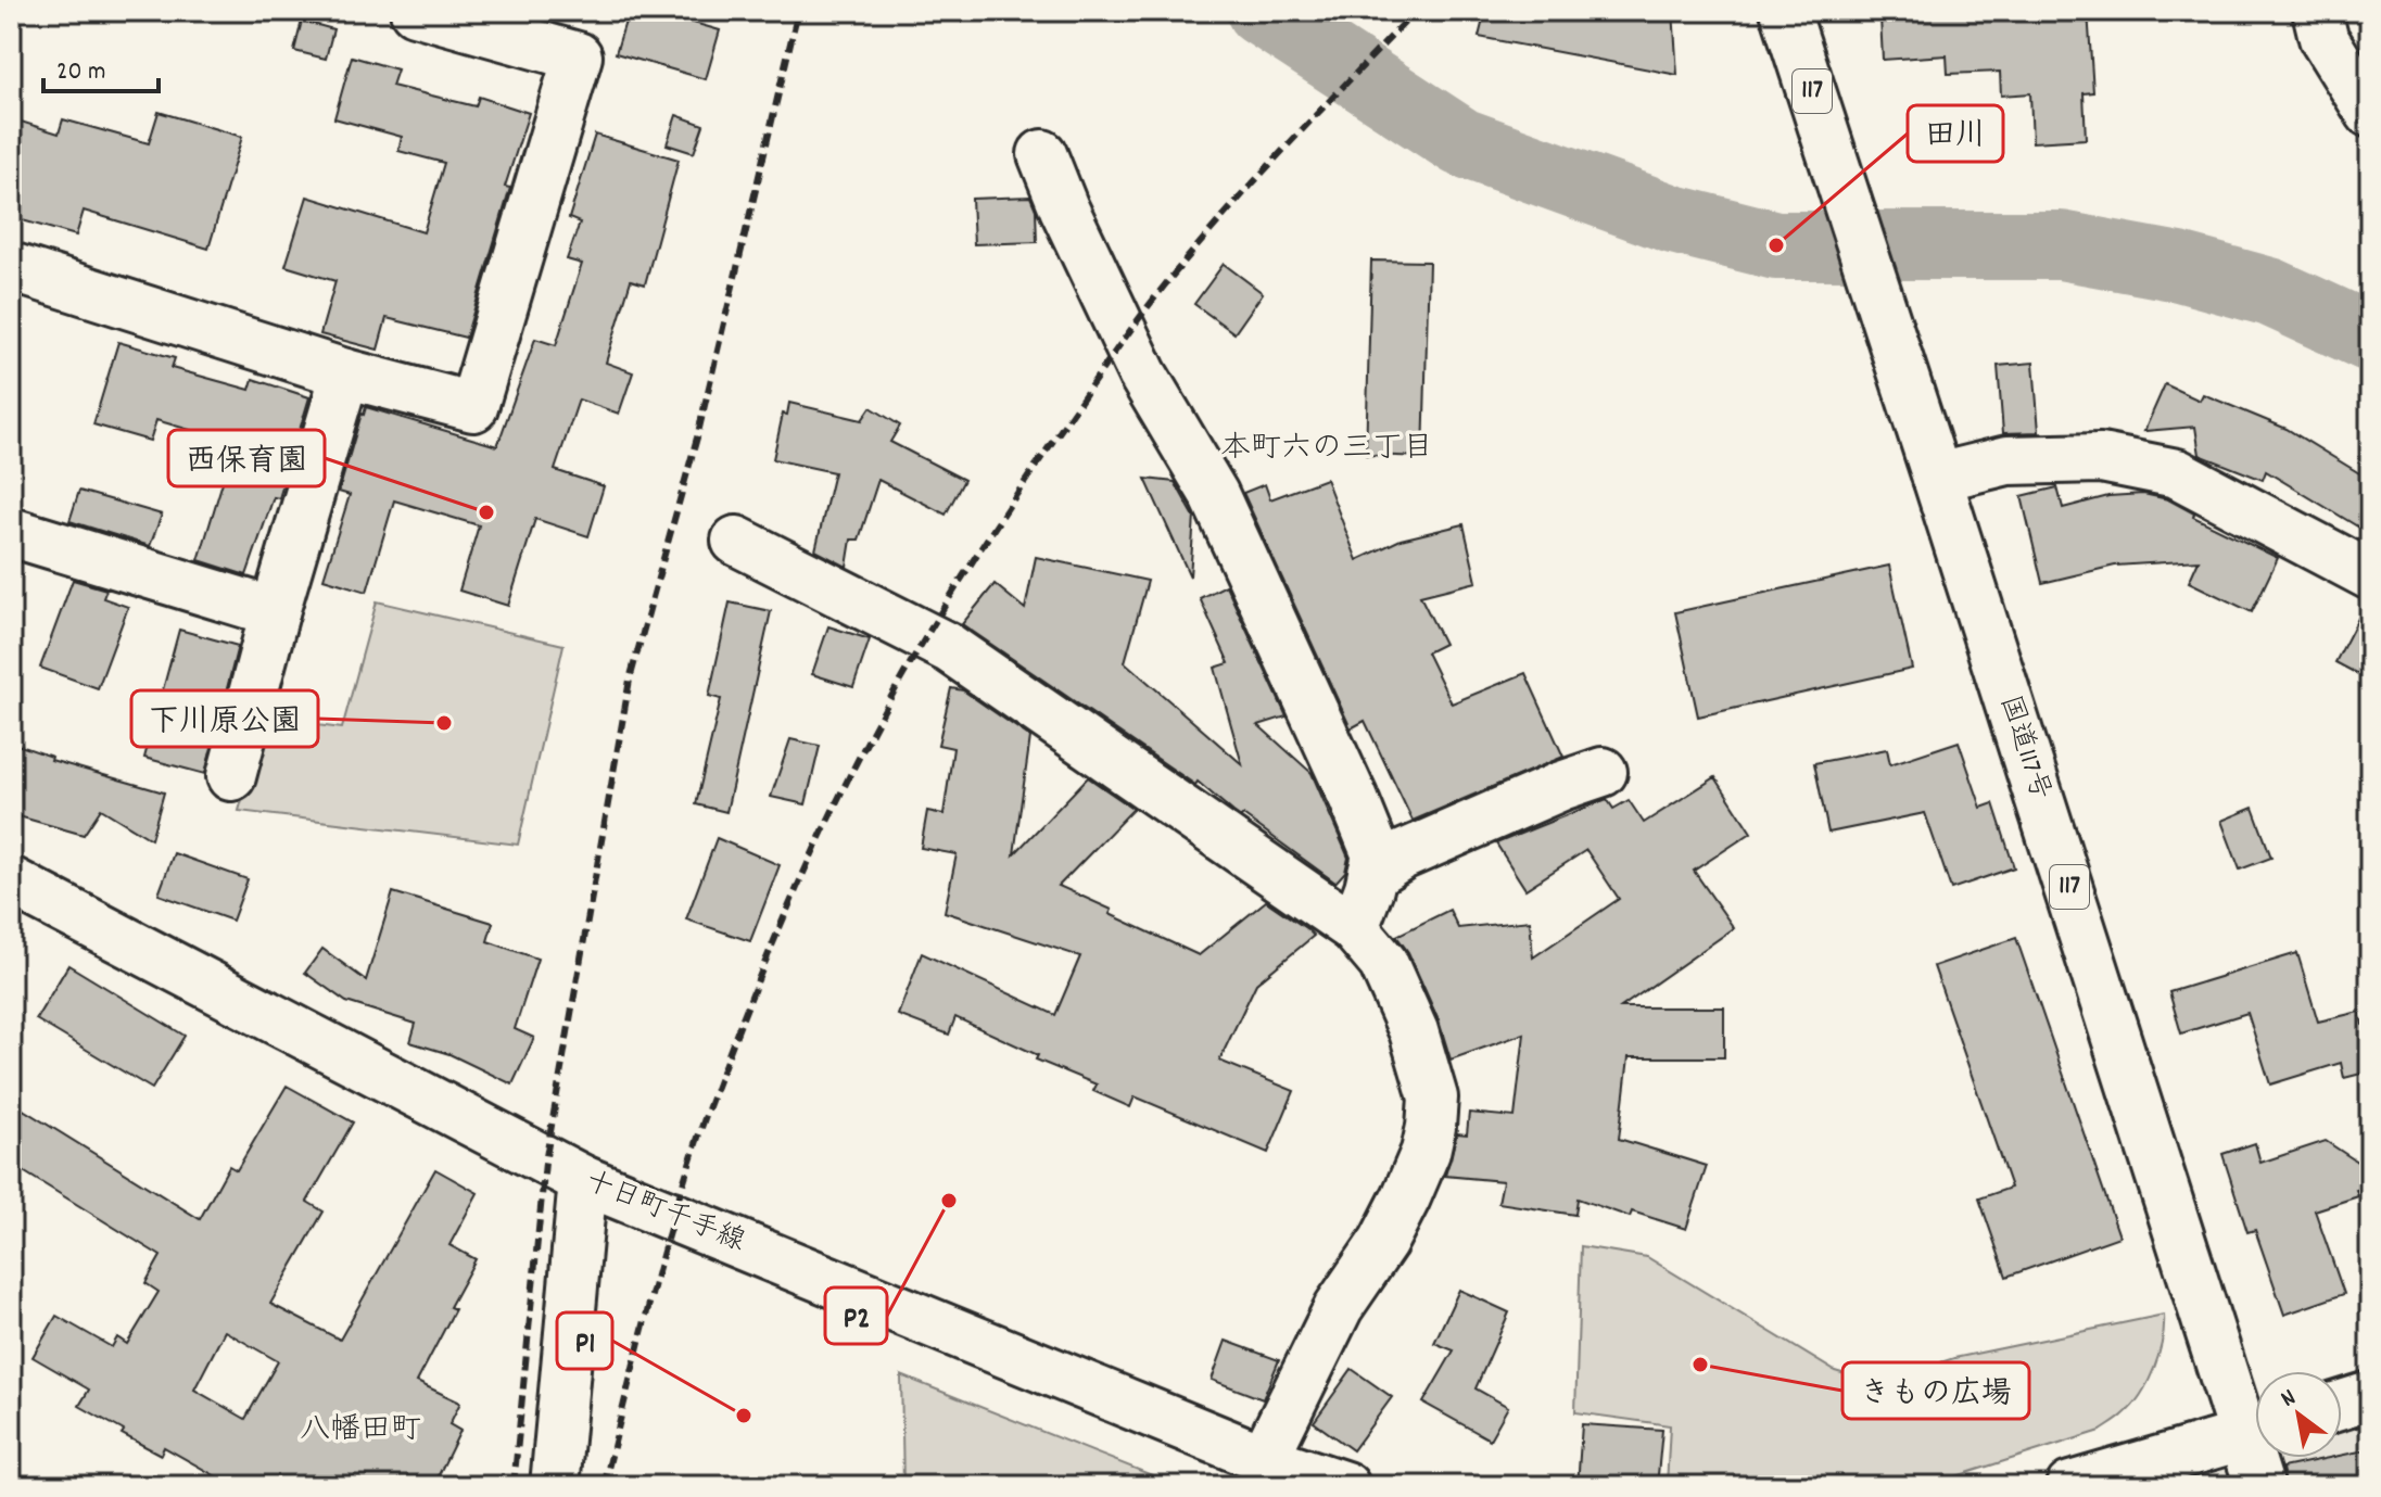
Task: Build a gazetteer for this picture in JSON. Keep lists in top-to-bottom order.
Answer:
{
  "streets": {
    "main road": ["117", "国道117号", "十日町千手線"]
  },
  "districts": ["本町六の三丁目", "八幡田町"],
  "places": [
    "田川",
    "西保育園",
    "下川原公園",
    "P2",
    "きもの広場",
    "P1"
  ],
  "scale_bar": "20 m",
  "north": "top left"
}
